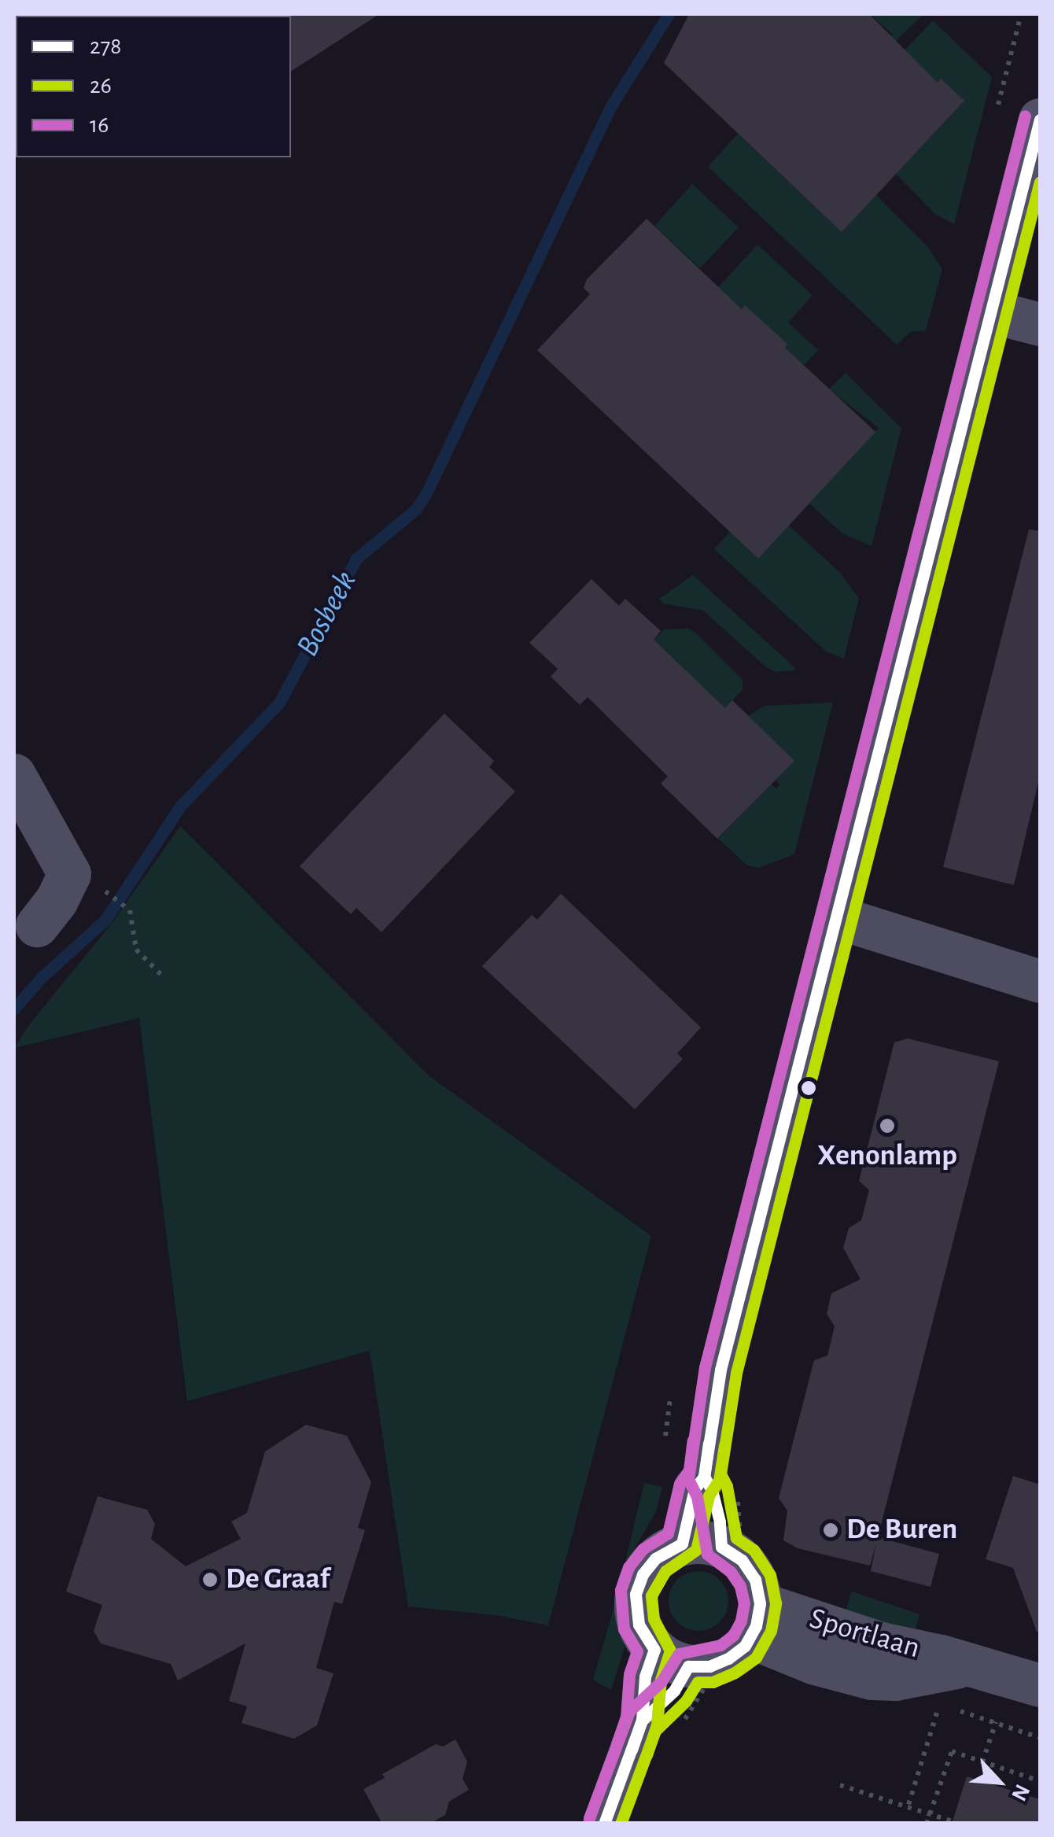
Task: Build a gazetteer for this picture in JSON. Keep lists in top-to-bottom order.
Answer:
{
  "streets": {
    "street": ["Sportlaan"]
  },
  "water": ["Bosbeek"],
  "places": ["Xenonlamp", "De Buren", "De Graaf"],
  "lines": ["transit line 16", "transit line 278", "transit line 26"],
  "legend": ["278", "26", "16"],
  "north": "bottom right"
}
